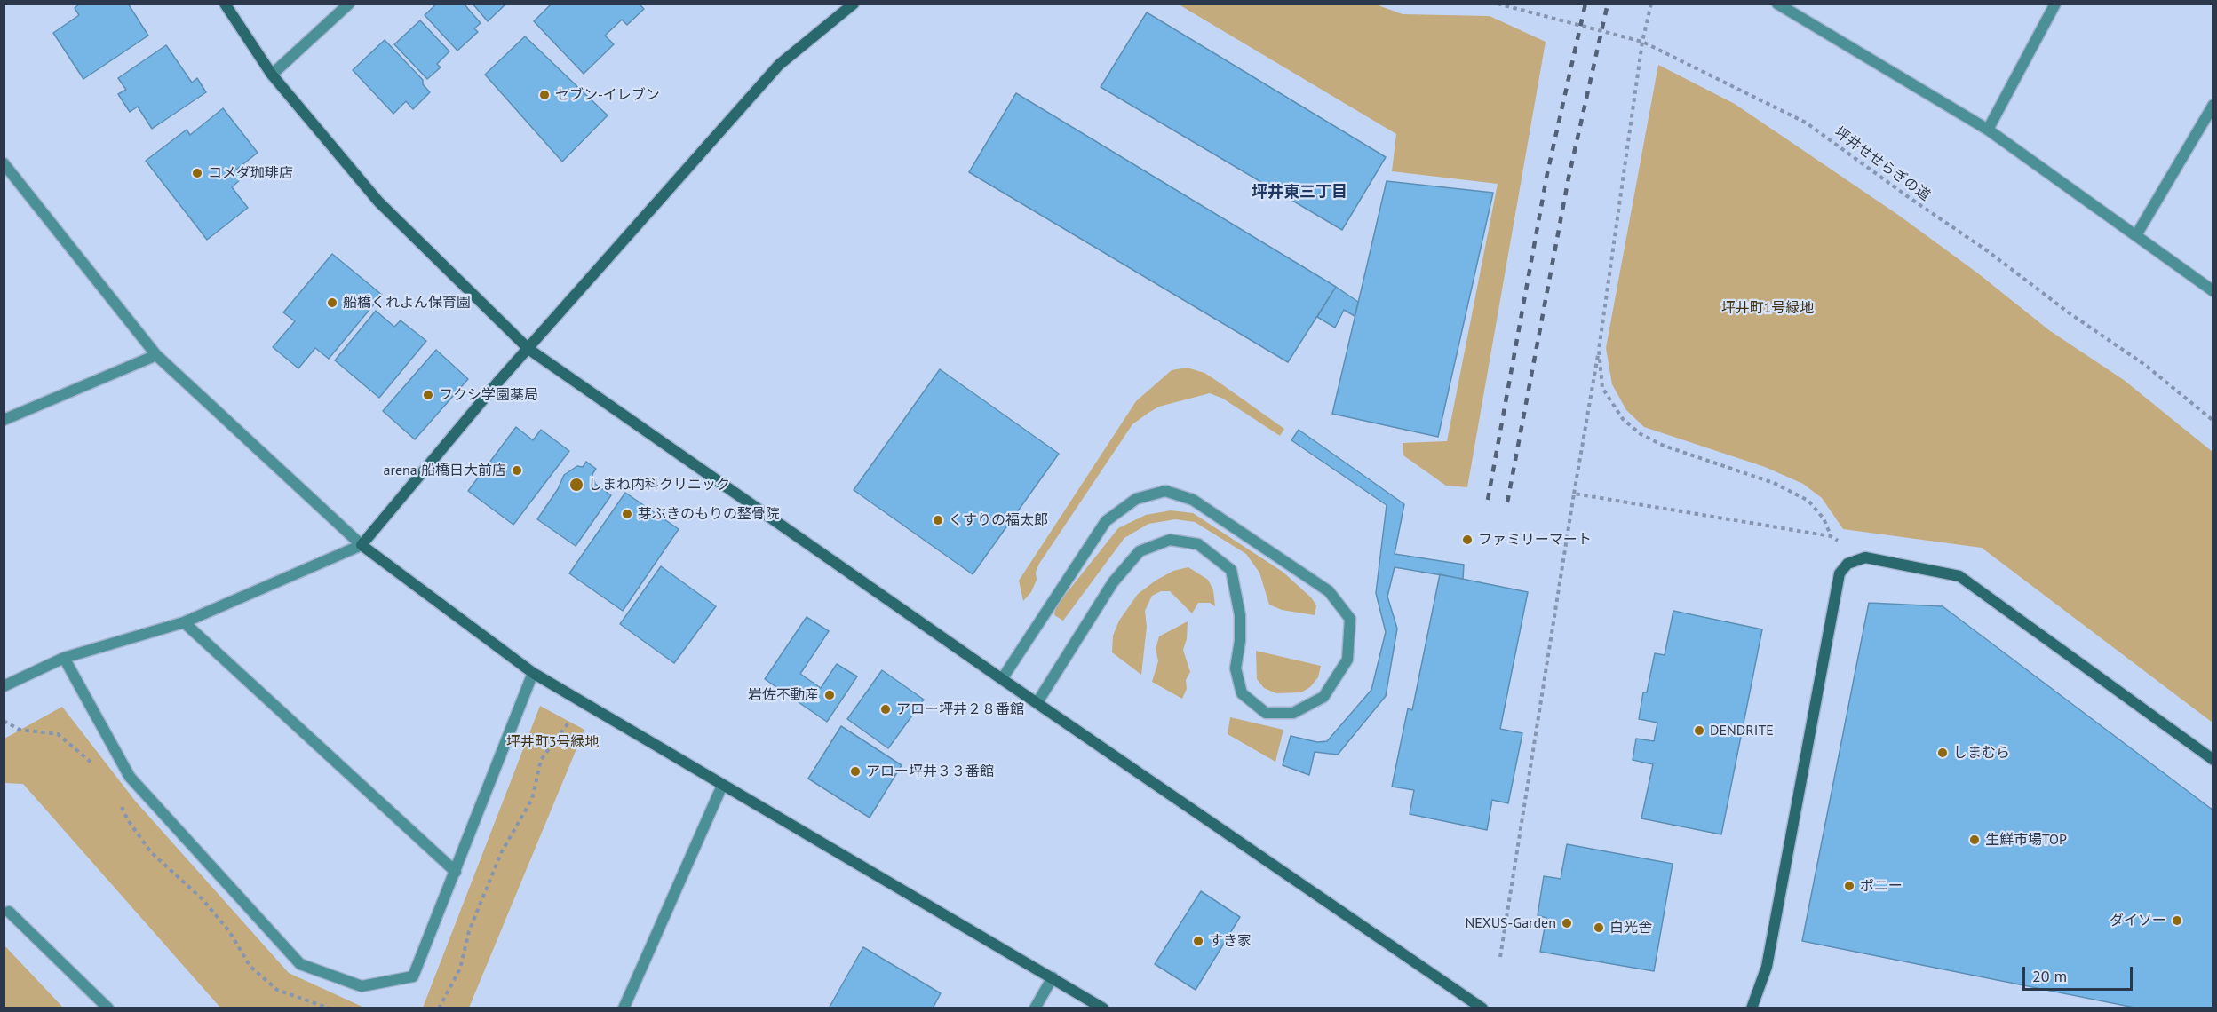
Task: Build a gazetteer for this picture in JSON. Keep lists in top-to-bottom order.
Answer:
{
  "streets": {
    "path": ["坪井せせらぎの道"]
  },
  "districts": ["坪井東三丁目"],
  "parks": ["坪井町1号緑地", "坪井町3号緑地"],
  "places": [
    "セブン-イレブン",
    "コメダ珈琲店",
    "船橋くれよん保育園",
    "フクシ学園薬局",
    "arena 船橋日大前店",
    "しまね内科クリニック",
    "芽ぶきのもりの整骨院",
    "くすりの福太郎",
    "ファミリーマート",
    "岩佐不動産",
    "アロー坪井２８番館",
    "DENDRITE",
    "しまむら",
    "アロー坪井３３番館",
    "生鮮市場TOP",
    "ポニー",
    "ダイソー",
    "NEXUS-Garden",
    "白光舎",
    "すき家"
  ],
  "scale_bar": "20 m"
}
